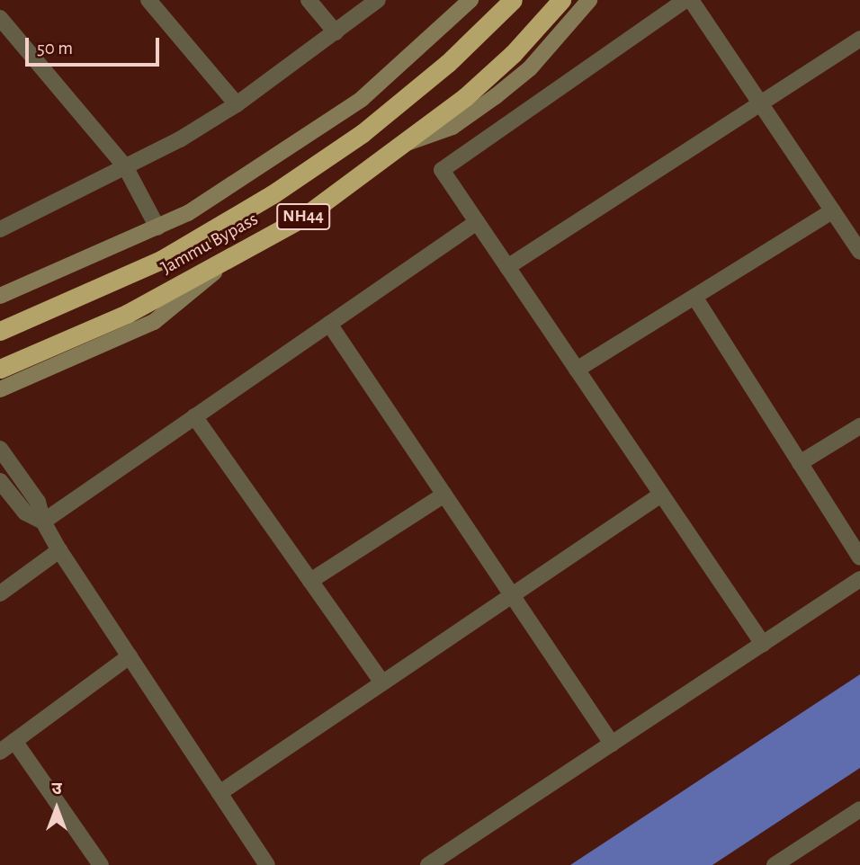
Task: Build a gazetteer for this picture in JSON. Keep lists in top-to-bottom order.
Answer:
{
  "streets": {
    "highway": ["NH44", "Jammu Bypass"]
  },
  "scale_bar": "50 m",
  "north": "top"
}
